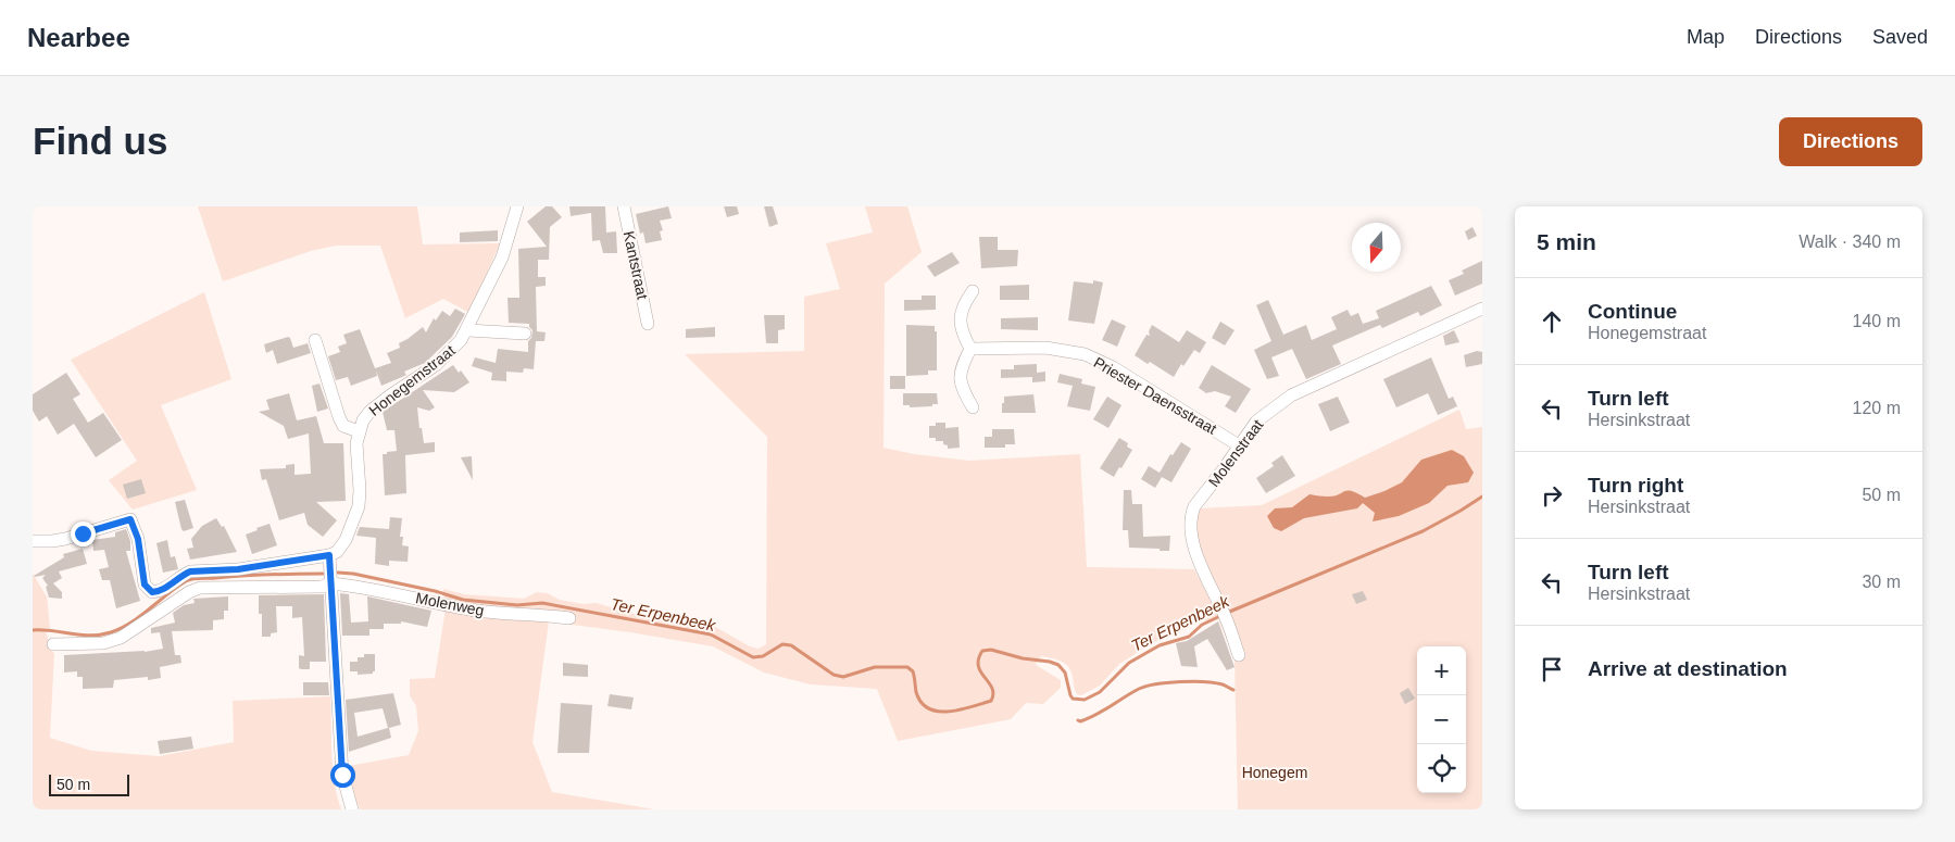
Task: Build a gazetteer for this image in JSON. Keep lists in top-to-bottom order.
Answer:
{
  "streets": {
    "street": [
      "Kantstraat",
      "Honegemstraat",
      "Priester Daensstraat",
      "Molenstraat",
      "Molenweg"
    ]
  },
  "crossings": [
    ["Priester Daensstraat", "Molenstraat"]
  ],
  "water": ["Ter Erpenbeek"],
  "parks": ["Honegem"],
  "scale_bar": "50 m",
  "north": "bottom",
  "page": {
    "header": "Nearbee",
    "nav": ["Map", "Directions", "Saved"],
    "buttons": "Directions",
    "title": "Find us",
    "heading": ["5 min", "Walk · 340 m"],
    "list": [
      ["Continue", "Honegemstraat", "140 m"],
      ["Turn left", "Hersinkstraat", "120 m"],
      ["Turn right", "Hersinkstraat", "50 m"],
      ["Turn left", "Hersinkstraat", "30 m"],
      "Arrive at destination"
    ],
    "map_buttons": ["+", "−"],
    "scale": "50 m"
  }
}
